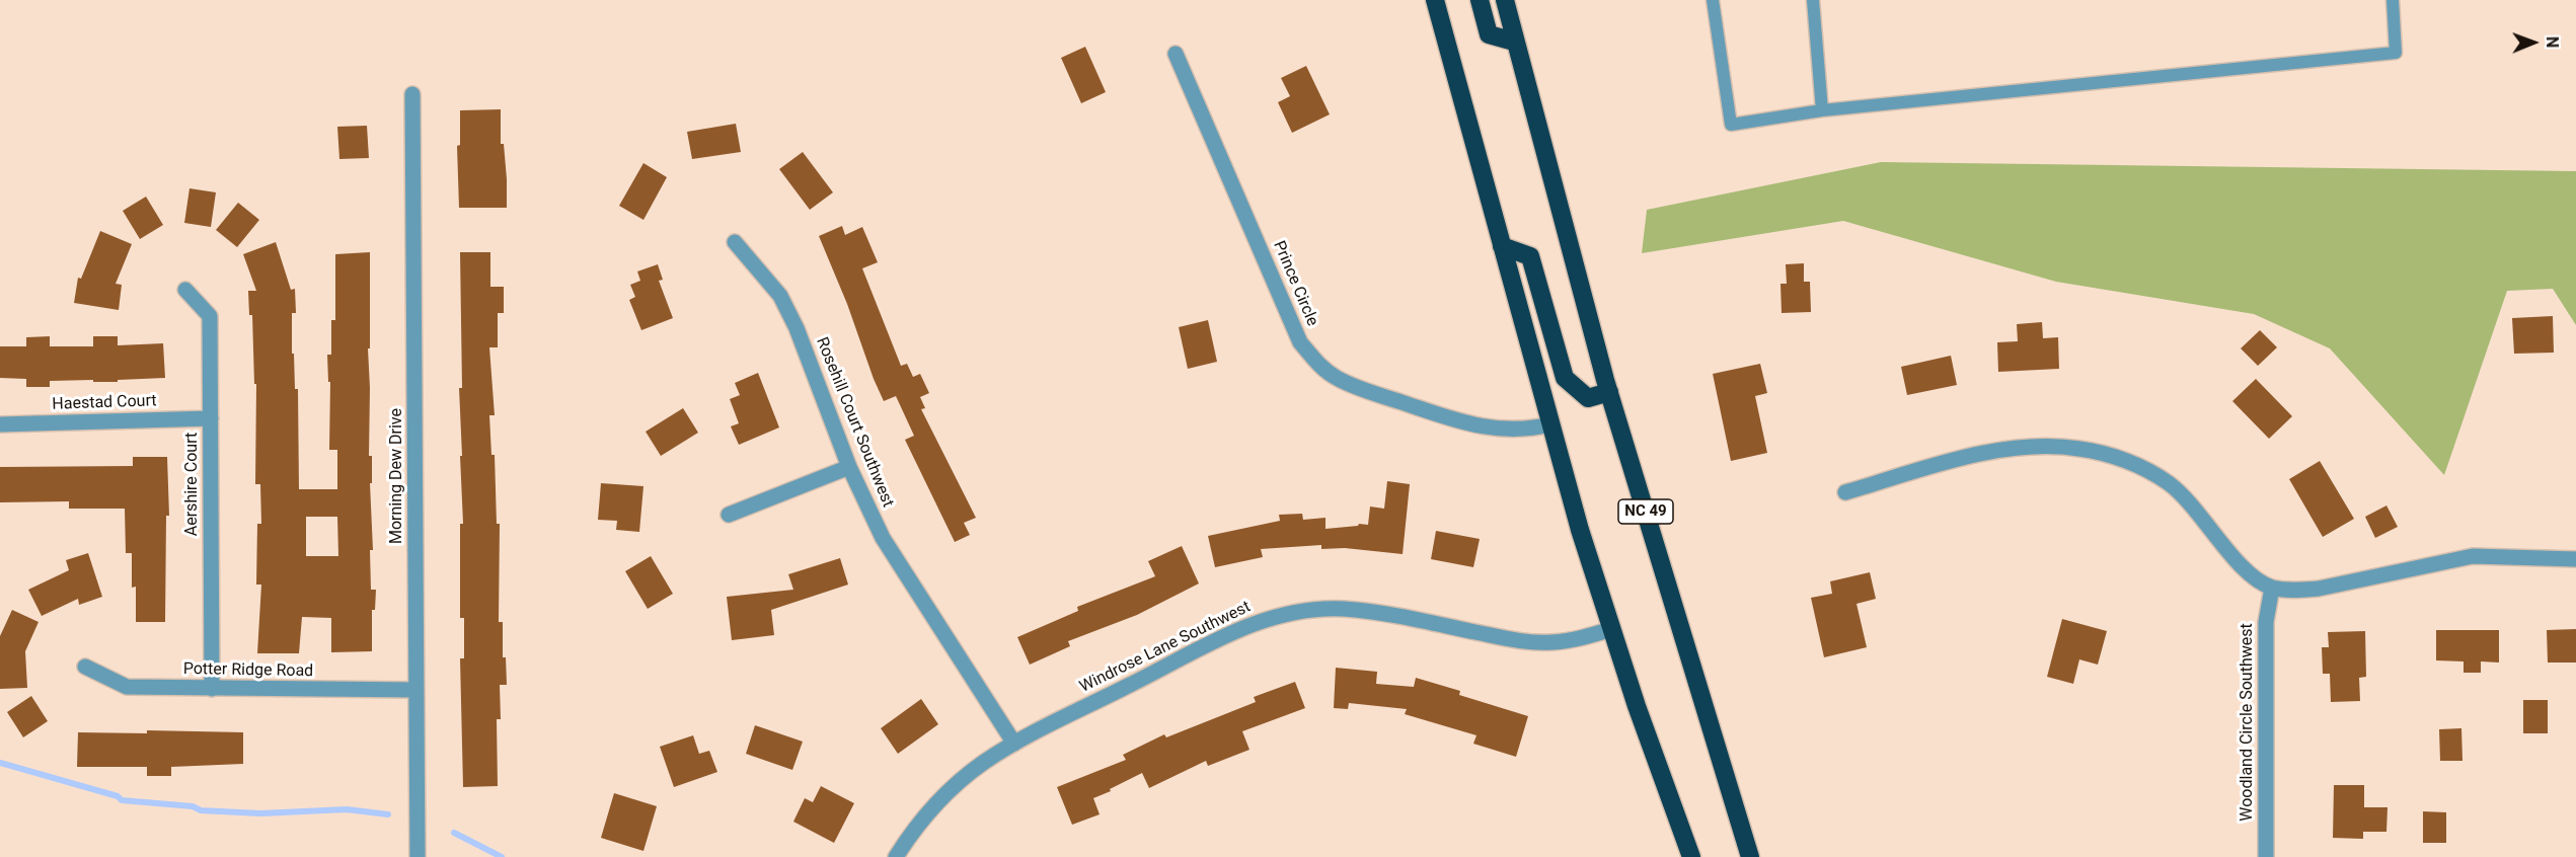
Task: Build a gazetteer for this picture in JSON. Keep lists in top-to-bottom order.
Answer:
{
  "streets": {
    "highway": ["NC 49"],
    "street": [
      "Prince Circle",
      "Haestad Court",
      "Rosehill Court Southwest",
      "Morning Dew Drive",
      "Aershire Court",
      "Windrose Lane Southwest",
      "Potter Ridge Road",
      "Woodland Circle Southwest"
    ]
  },
  "crossings": [
    ["Haestad Court", "Aershire Court"],
    ["Rosehill Court Southwest", "Windrose Lane Southwest"],
    ["Morning Dew Drive", "Potter Ridge Road"],
    ["Aershire Court", "Potter Ridge Road"]
  ],
  "north": "right"
}
